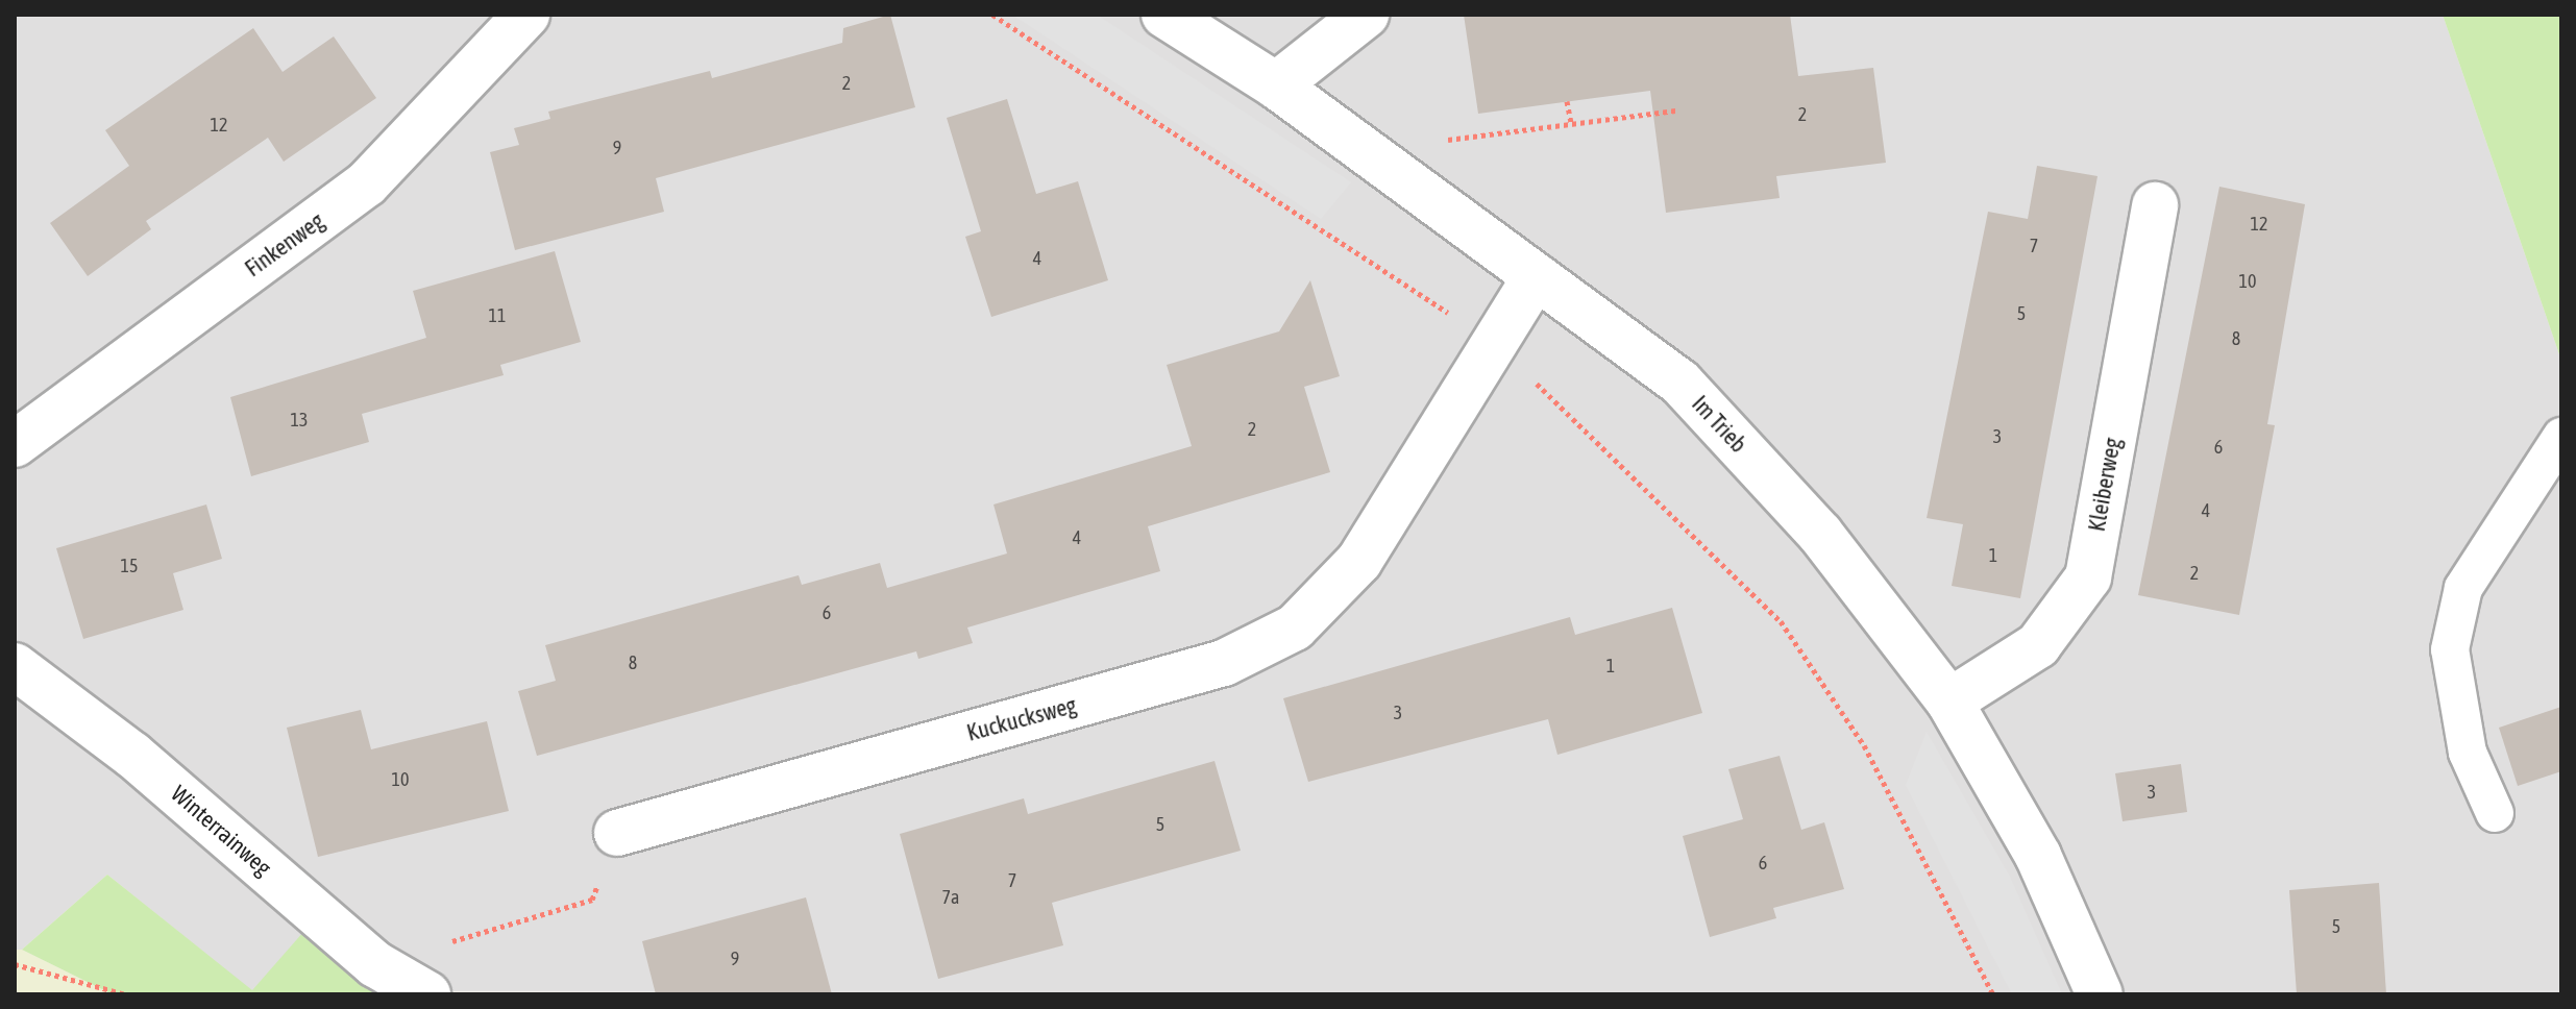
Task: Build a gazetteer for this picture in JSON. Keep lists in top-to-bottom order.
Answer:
{
  "streets": {
    "street": [
      "Finkenweg",
      "Im Trieb",
      "Kleiberweg",
      "Kuckucksweg",
      "Winterrainweg"
    ]
  },
  "crossings": [
    ["Im Trieb", "Kleiberweg"],
    ["Im Trieb", "Kuckucksweg"]
  ],
  "house_numbers": [
    "2",
    "2",
    "12",
    "9",
    "12",
    "7",
    "4",
    "10",
    "5",
    "11",
    "8",
    "13",
    "2",
    "3",
    "6",
    "4",
    "4",
    "1",
    "15",
    "2",
    "6",
    "8",
    "1",
    "3",
    "10",
    "3",
    "5",
    "6",
    "7",
    "7a",
    "5",
    "9"
  ]
}
